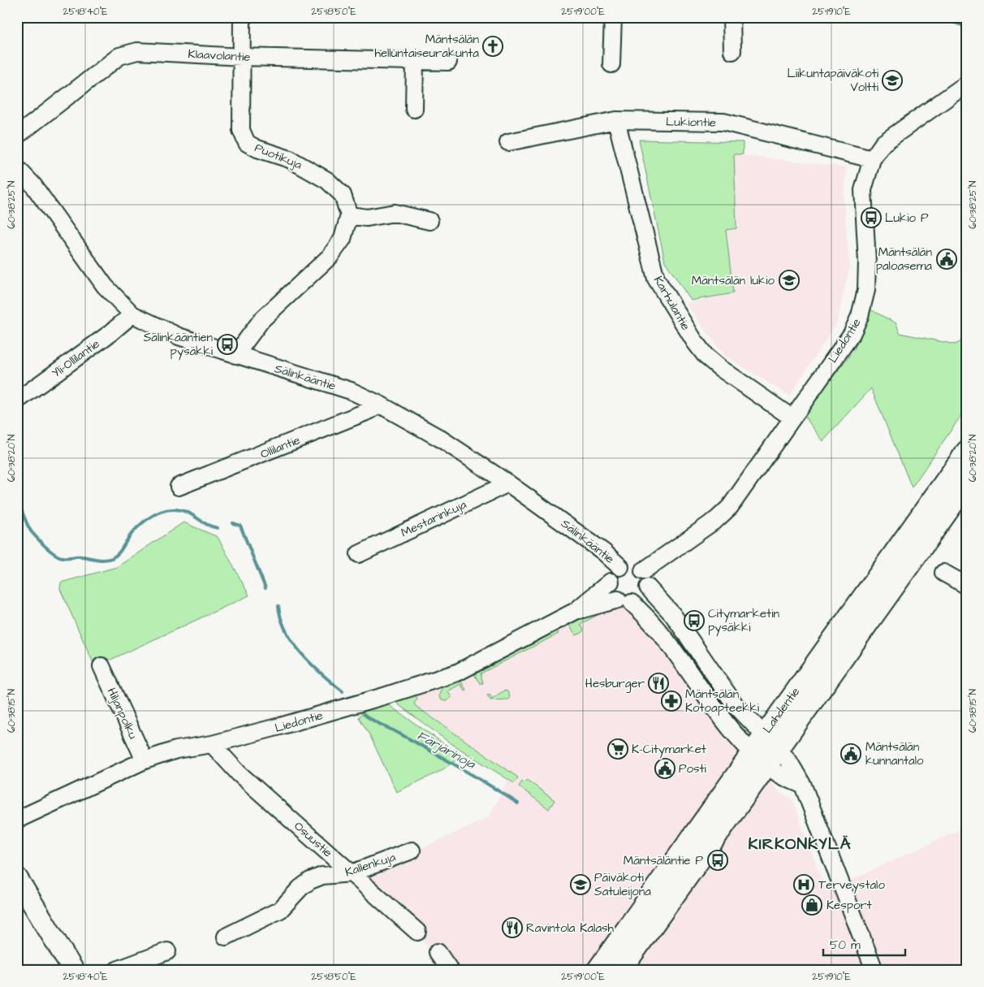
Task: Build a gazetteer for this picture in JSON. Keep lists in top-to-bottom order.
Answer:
{
  "streets": {
    "main road": ["Lahdentie"],
    "street": [
      "Klaavolantie",
      "Lukiontie",
      "Puotikuja",
      "Karhulantie",
      "Liedontie",
      "Yli-Ollilantie",
      "Sälinkääntie",
      "Ollilantie",
      "Mestarinkuja",
      "Hiljanpolku",
      "Osuustie",
      "Kallenkuja"
    ]
  },
  "crossings": [
    ["Klaavolantie", "Puotikuja"],
    ["Lukiontie", "Karhulantie"],
    ["Lukiontie", "Liedontie"],
    ["Karhulantie", "Liedontie"],
    ["Liedontie", "Sälinkääntie"],
    ["Liedontie", "Hiljanpolku"],
    ["Liedontie", "Osuustie"],
    ["Yli-Ollilantie", "Sälinkääntie"],
    ["Sälinkääntie", "Ollilantie"],
    ["Sälinkääntie", "Mestarinkuja"],
    ["Osuustie", "Kallenkuja"]
  ],
  "districts": ["KIRKONKYLÄ"],
  "water": ["Färjärinoja"],
  "places": {
    "church": ["Mäntsälän helluntaiseurakunta"],
    "school or university": ["Liikuntapäiväkoti Voltti", "Mäntsälän lukio", "Päiväkoti Satuleijona"],
    "bus stop": [
      "Lukio P",
      "Sälinkääntien pysäkki",
      "Citymarketin pysäkki",
      "Mäntsäläntie P"
    ],
    "public building": ["Mäntsälän paloasema", "Mäntsälän kunnantalo", "Posti"],
    "restaurant": ["Hesburger", "Ravintola Kalash"],
    "pharmacy": ["Mäntsälän Kotoapteekki"],
    "supermarket": ["K-Citymarket"],
    "hospital": ["Terveystalo"],
    "shop": ["Kesport"]
  },
  "scale_bar": "50 m",
  "coordinates": [
    "25°18'40\"E",
    "25°18'50\"E",
    "25°19'00\"E",
    "25°19'10\"E",
    "60°38'25\"N",
    "60°38'20\"N",
    "60°38'15\"N"
  ]
}
